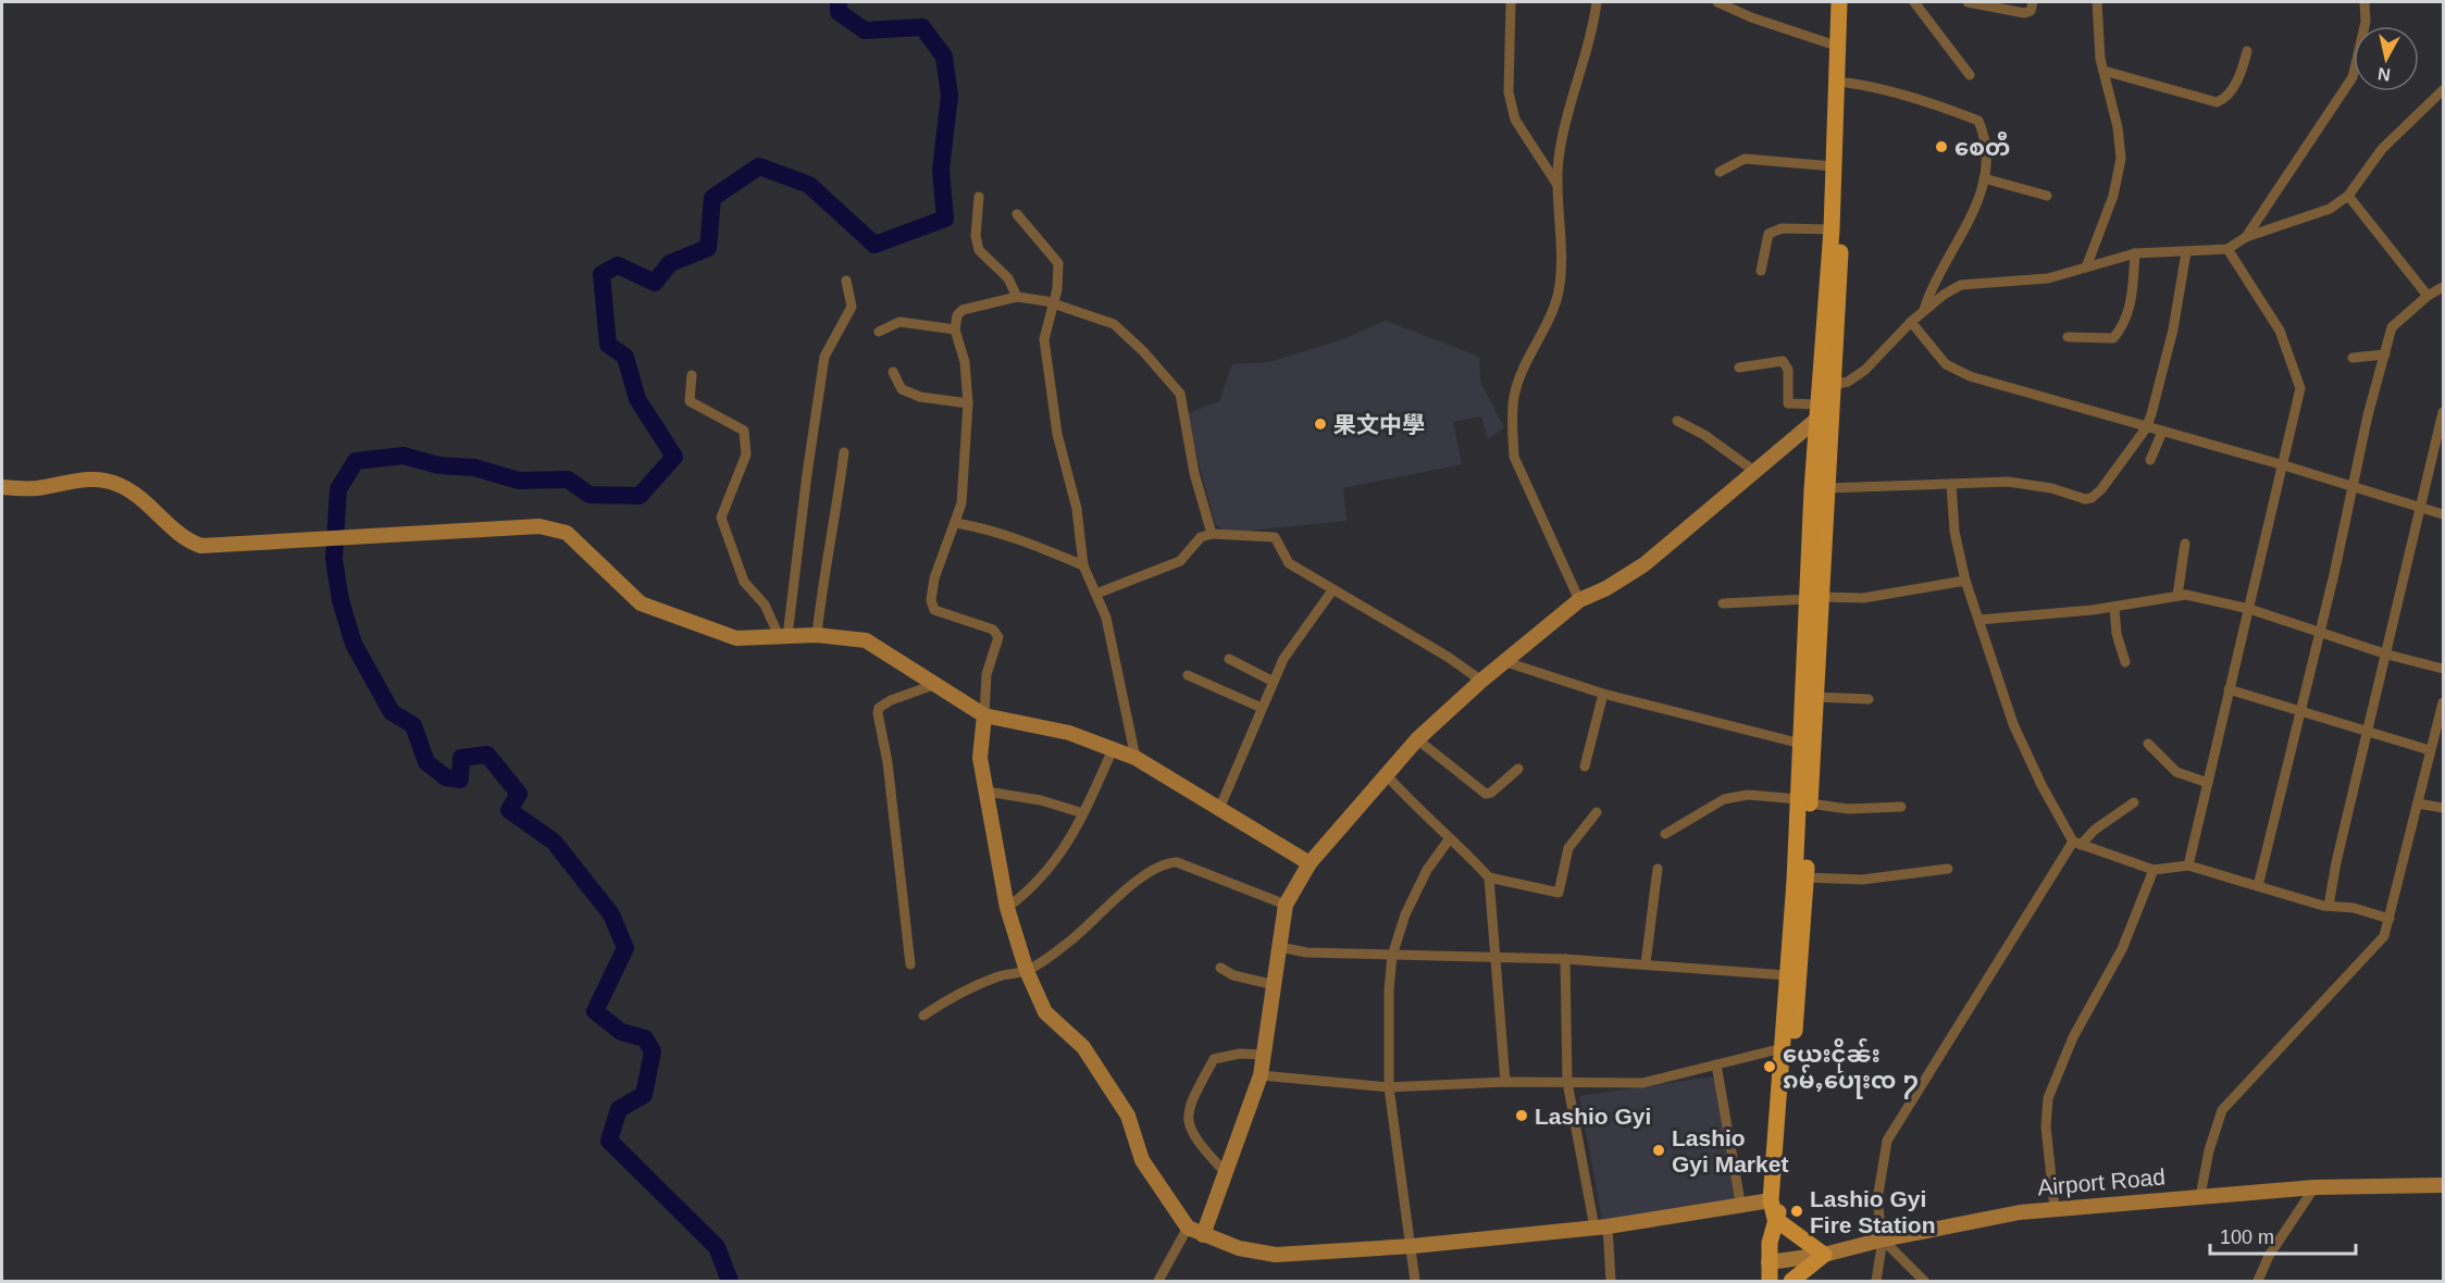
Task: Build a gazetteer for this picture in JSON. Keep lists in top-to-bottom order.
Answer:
{
  "streets": {
    "street": ["Airport Road"]
  },
  "places": [
    "စေတီ",
    "果文中學",
    "ယေးငိုၼ်း ၵမ်ႇပေႃးၸ ႒",
    "Lashio Gyi",
    "Lashio Gyi Market",
    "Lashio Gyi Fire Station"
  ],
  "scale_bar": "100 m",
  "north": "bottom"
}
